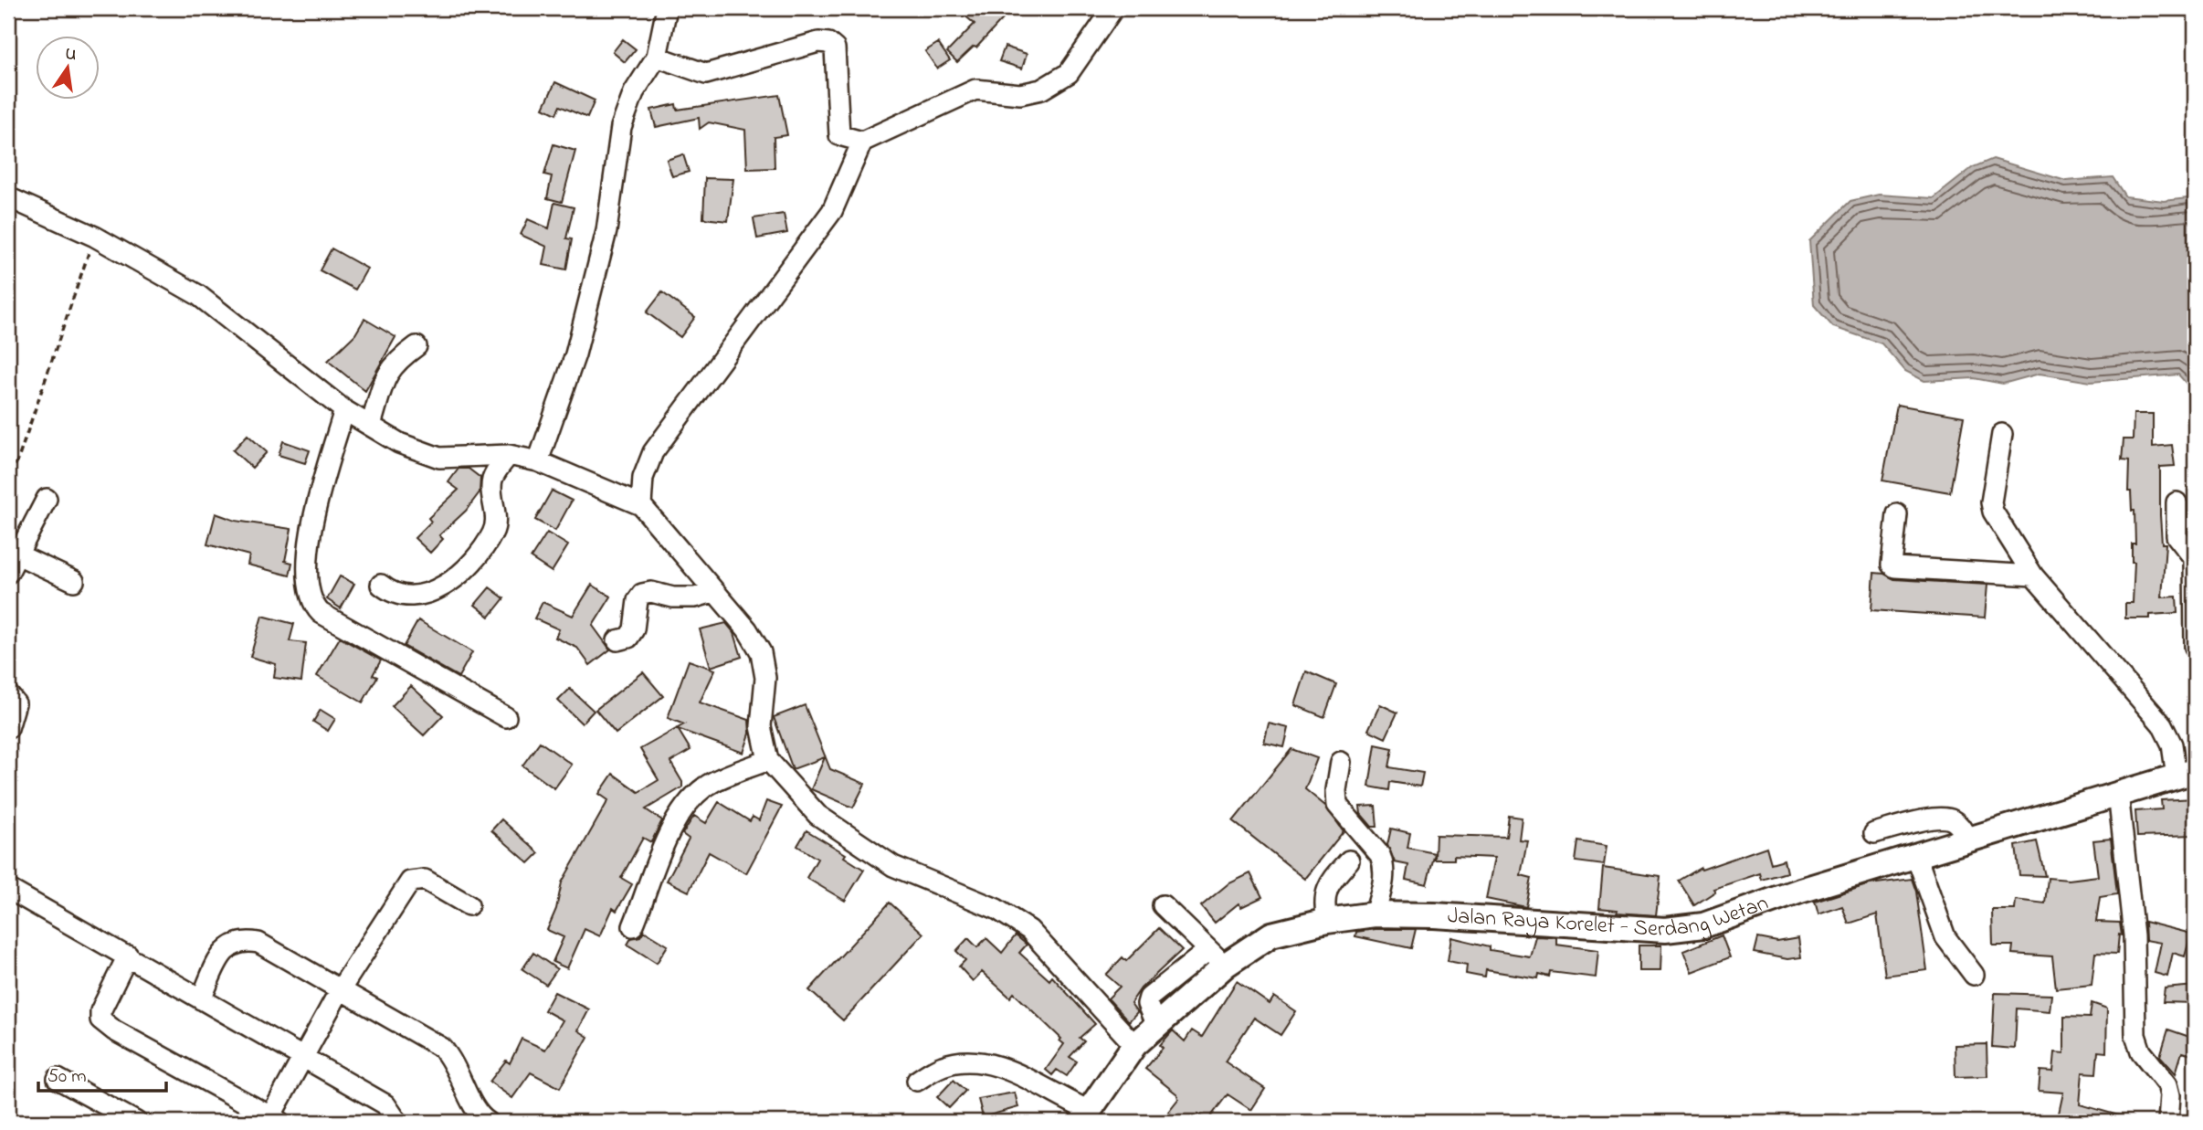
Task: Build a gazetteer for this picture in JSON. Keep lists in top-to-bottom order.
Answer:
{
  "streets": {
    "main road": ["Jalan Raya Korelet - Serdang Wetan"]
  },
  "scale_bar": "50 m",
  "north": "top"
}
